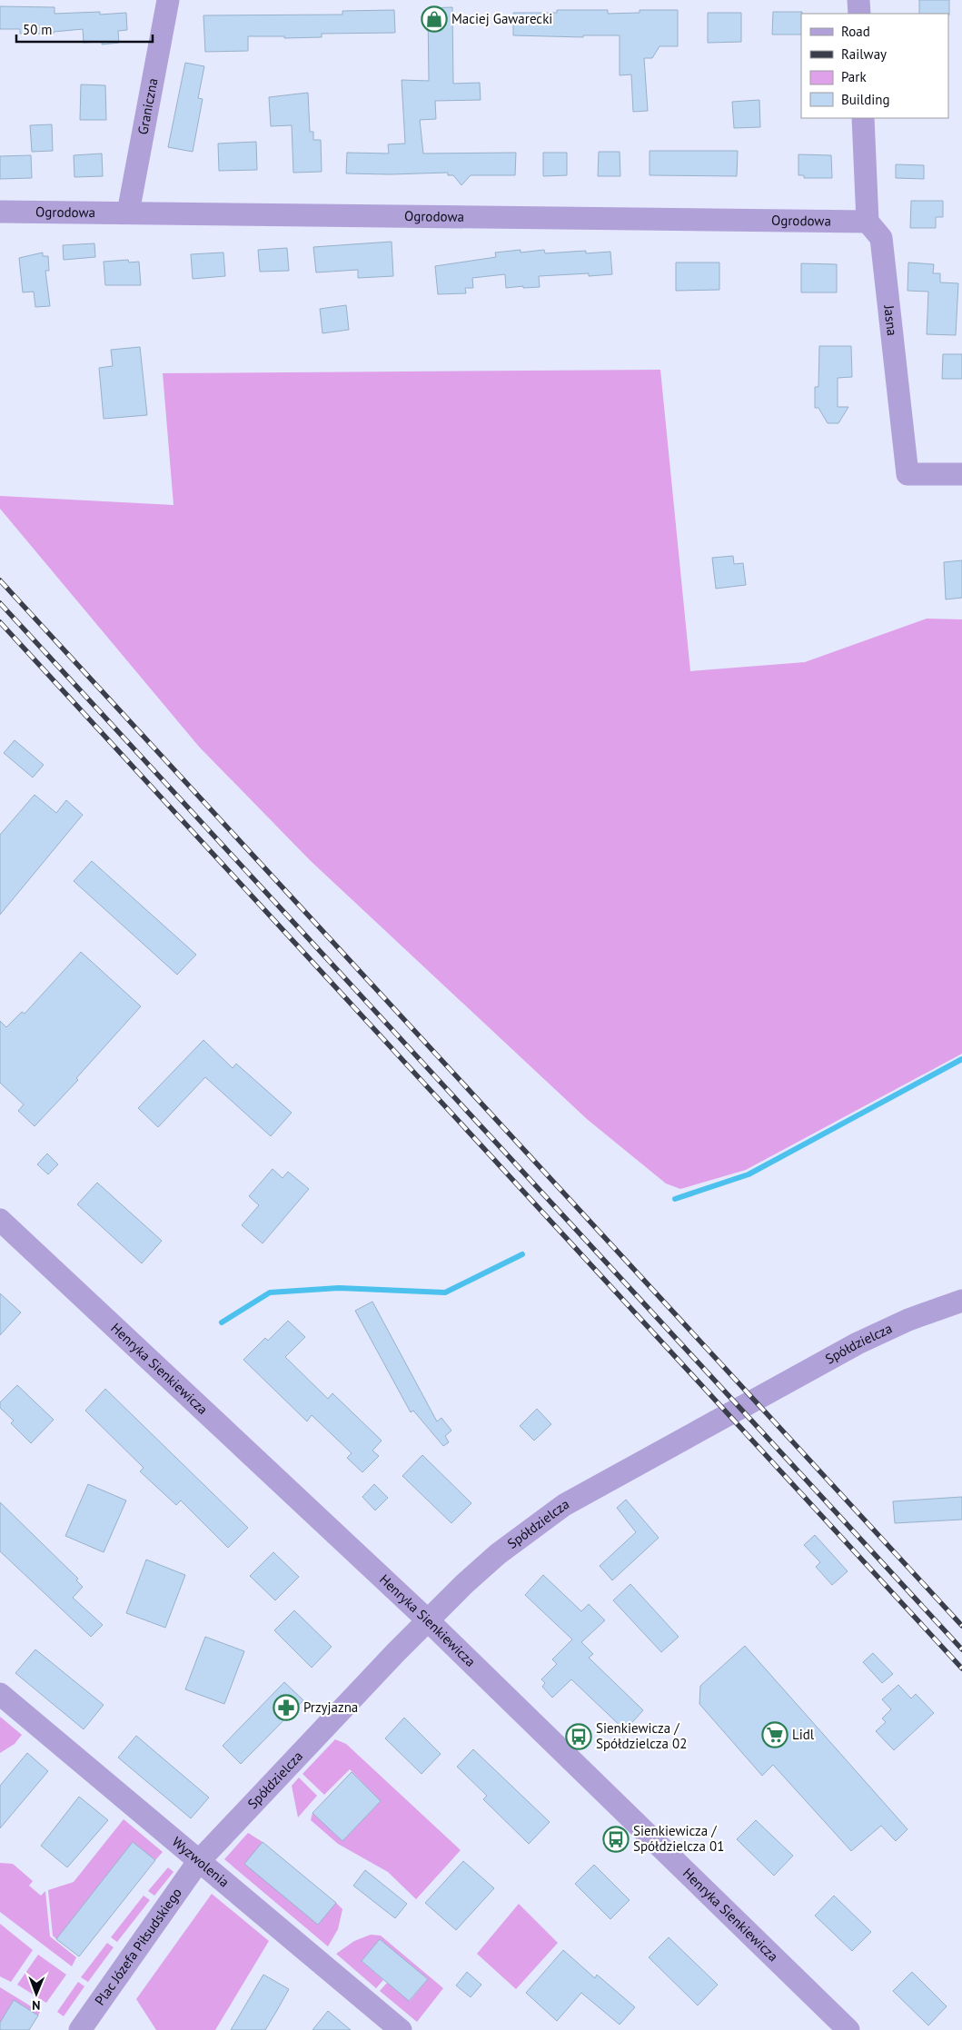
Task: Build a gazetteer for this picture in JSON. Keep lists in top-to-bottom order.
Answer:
{
  "streets": {
    "street": [
      "Graniczna",
      "Ogrodowa",
      "Jasna",
      "Spółdzielcza",
      "Henryka Sienkiewicza",
      "Wyzwolenia",
      "Plac Józefa Piłsudskiego"
    ]
  },
  "crossings": [
    ["Graniczna", "Ogrodowa"],
    ["Ogrodowa", "Jasna"],
    ["Spółdzielcza", "Henryka Sienkiewicza"],
    ["Spółdzielcza", "Wyzwolenia"],
    ["Spółdzielcza", "Plac Józefa Piłsudskiego"],
    ["Wyzwolenia", "Plac Józefa Piłsudskiego"]
  ],
  "places": {
    "shop": ["Maciej Gawarecki"],
    "pharmacy": ["Przyjazna"],
    "supermarket": ["Lidl"],
    "bus stop": ["Sienkiewicza / Spółdzielcza 02", "Sienkiewicza / Spółdzielcza 01"]
  },
  "legend": [
    "Road",
    "Railway",
    "Park",
    "Building"
  ],
  "scale_bar": "50 m",
  "north": "bottom"
}
